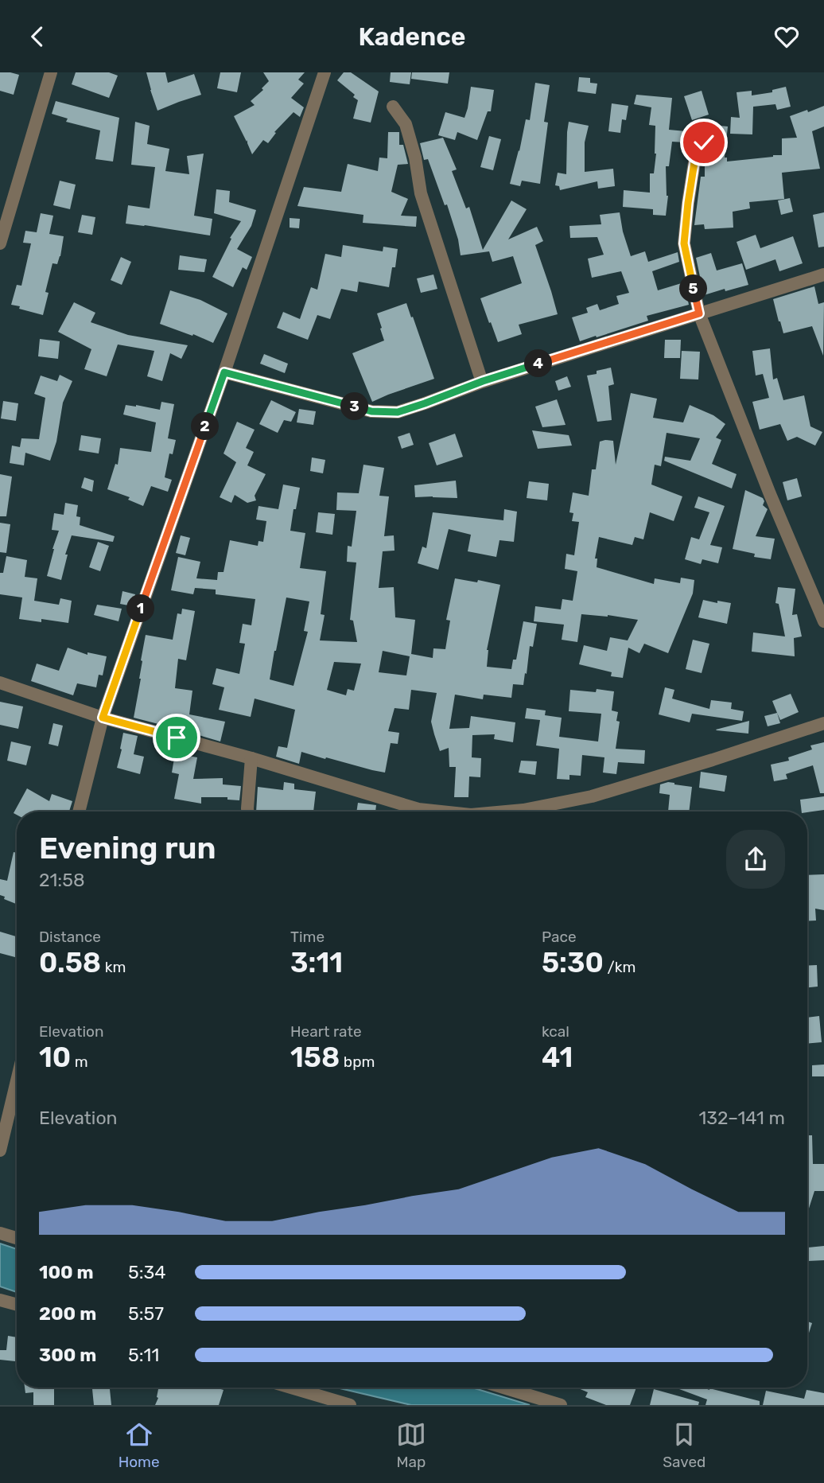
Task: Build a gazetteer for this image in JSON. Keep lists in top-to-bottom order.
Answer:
{
  "page": {
    "header": "Kadence",
    "pins": [
      "5",
      "4",
      "3",
      "2",
      "1"
    ],
    "heading": ["Evening run", "21:58"],
    "stats": [
      ["Distance", "0.58 km"],
      ["Time", "3:11"],
      ["Pace", "5:30 /km"],
      ["Elevation", "10 m"],
      ["Heart rate", "158 bpm"],
      ["kcal", "41"]
    ],
    "chart": ["Elevation", "132–141 m"],
    "list": [
      {
        "name": "100 m",
        "note": "5:34"
      },
      {
        "name": "200 m",
        "note": "5:57"
      },
      {
        "name": "300 m",
        "note": "5:11"
      }
    ],
    "tabs": ["Home", "Map", "Saved"]
  }
}
